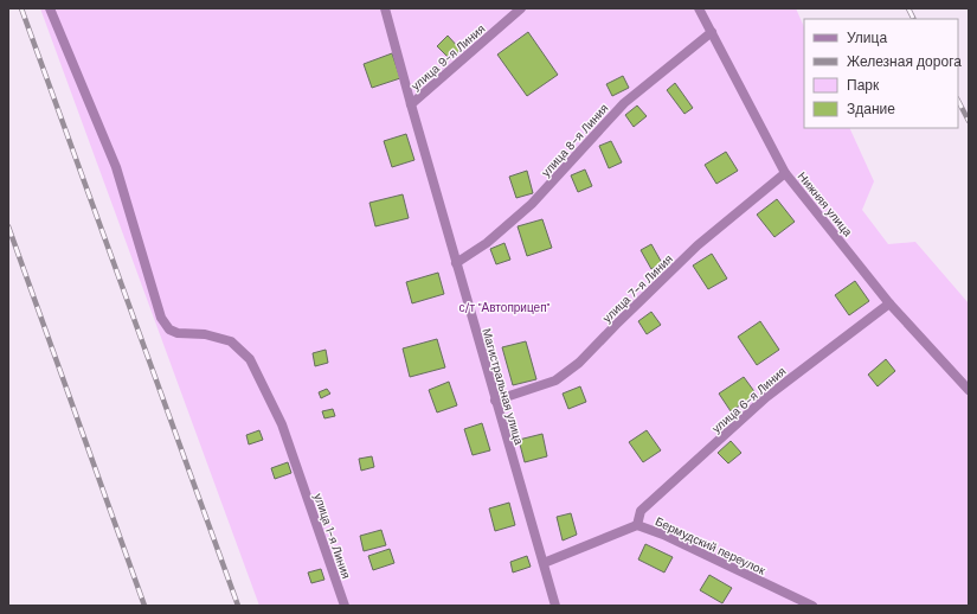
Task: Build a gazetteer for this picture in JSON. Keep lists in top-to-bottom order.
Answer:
{
  "streets": {
    "street": [
      "улица 9-я Линия",
      "улица 8-я Линия",
      "Нижняя улица",
      "улица 7-я Линия",
      "Магистральная улица",
      "улица 6-я Линия",
      "улица 1-я Линия",
      "Бермудский переулок"
    ]
  },
  "crossings": [
    ["улица 9-я Линия", "Магистральная улица"],
    ["улица 8-я Линия", "Нижняя улица"],
    ["улица 8-я Линия", "Магистральная улица"],
    ["Нижняя улица", "улица 7-я Линия"],
    ["Нижняя улица", "улица 6-я Линия"],
    ["улица 7-я Линия", "Магистральная улица"],
    ["Магистральная улица", "Бермудский переулок"],
    ["улица 6-я Линия", "Бермудский переулок"]
  ],
  "parks": ["с/т \"Автоприцеп\""],
  "legend": [
    "Улица",
    "Железная дорога",
    "Парк",
    "Здание"
  ]
}
